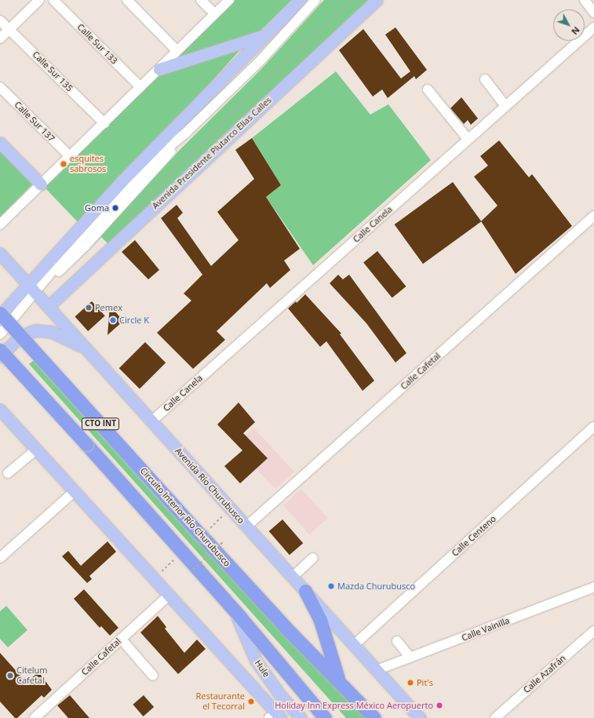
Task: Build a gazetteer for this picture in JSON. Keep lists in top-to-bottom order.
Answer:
{
  "streets": {
    "highway": ["CTO INT", "Circuito Interior Río Churubusco"],
    "main road": ["Avenida Presidente Plutarco Elías Calles", "Avenida Río Churubusco", "Hule"],
    "street": [
      "Calle Sur 133",
      "Calle Sur 135",
      "Calle Sur 137",
      "Calle Canela",
      "Calle Cafetal",
      "Calle Centeno",
      "Calle Vainilla",
      "Calle Azafrán"
    ]
  },
  "crossings": [
    ["Avenida Presidente Plutarco Elías Calles", "Avenida Río Churubusco"],
    ["Calle Canela", "Avenida Río Churubusco"],
    ["Calle Cafetal", "Avenida Río Churubusco"],
    ["CTO INT", "Hule"],
    ["Avenida Río Churubusco", "Calle Centeno"],
    ["Avenida Río Churubusco", "Calle Vainilla"]
  ],
  "places": [
    "esquites sabrosos",
    "Goma",
    "Pemex",
    "Circle K",
    "Mazda Churubusco",
    "Citelum Cafetal",
    "Pit's",
    "Restaurante el Tecorral",
    "Holiday Inn Express México Aeropuerto"
  ],
  "north": "bottom right"
}
